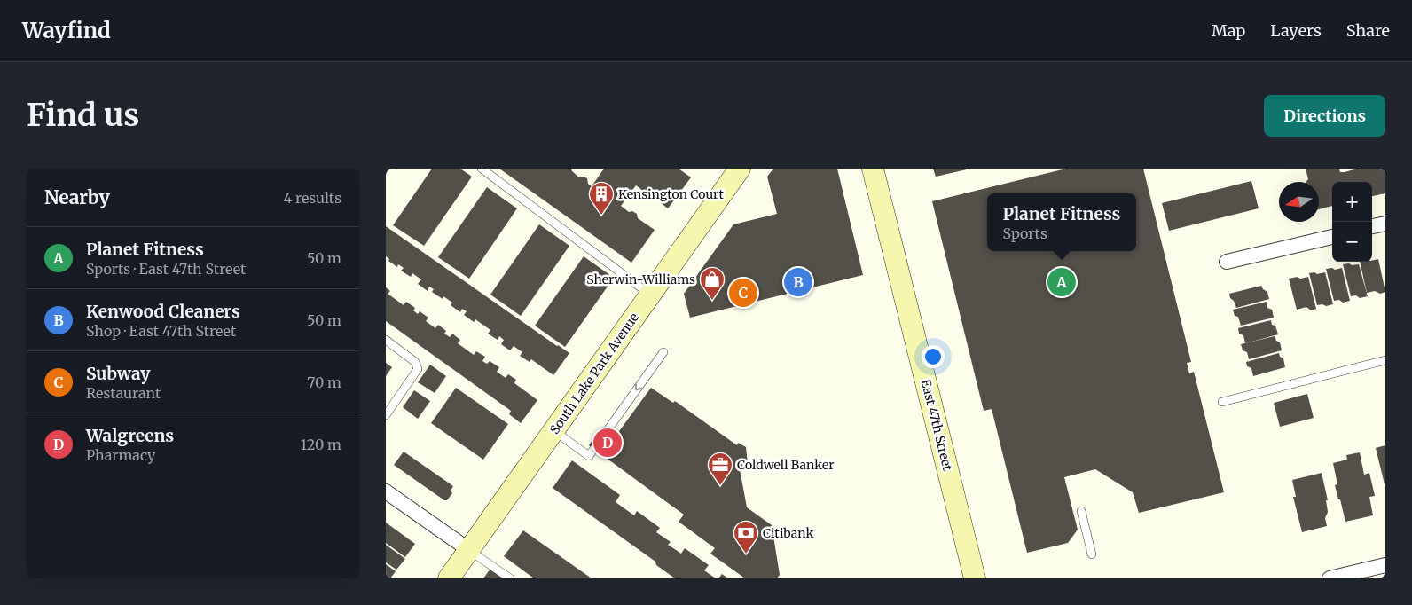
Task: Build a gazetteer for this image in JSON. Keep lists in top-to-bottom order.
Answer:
{
  "streets": {
    "street": ["South Lake Park Avenue", "East 47th Street"]
  },
  "places": {
    "building": ["Kensington Court"],
    "shop": ["Sherwin-Williams"],
    "office": ["Coldwell Banker"],
    "bank": ["Citibank"]
  },
  "north": "left",
  "page": {
    "header": "Wayfind",
    "nav": ["Map", "Layers", "Share"],
    "buttons": "Directions",
    "title": "Find us",
    "heading": ["Nearby", "4 results"],
    "map_buttons": ["+", "−"],
    "popup": ["Planet Fitness", "Sports"],
    "list": [
      {
        "mark": "A",
        "name": "Planet Fitness",
        "note": "Sports · East 47th Street",
        "value": "50 m"
      },
      {
        "mark": "B",
        "name": "Kenwood Cleaners",
        "note": "Shop · East 47th Street",
        "value": "50 m"
      },
      {
        "mark": "C",
        "name": "Subway",
        "note": "Restaurant",
        "value": "70 m"
      },
      {
        "mark": "D",
        "name": "Walgreens",
        "note": "Pharmacy",
        "value": "120 m"
      }
    ],
    "pins": [
      "A",
      "B",
      "C",
      "D"
    ]
  }
}
